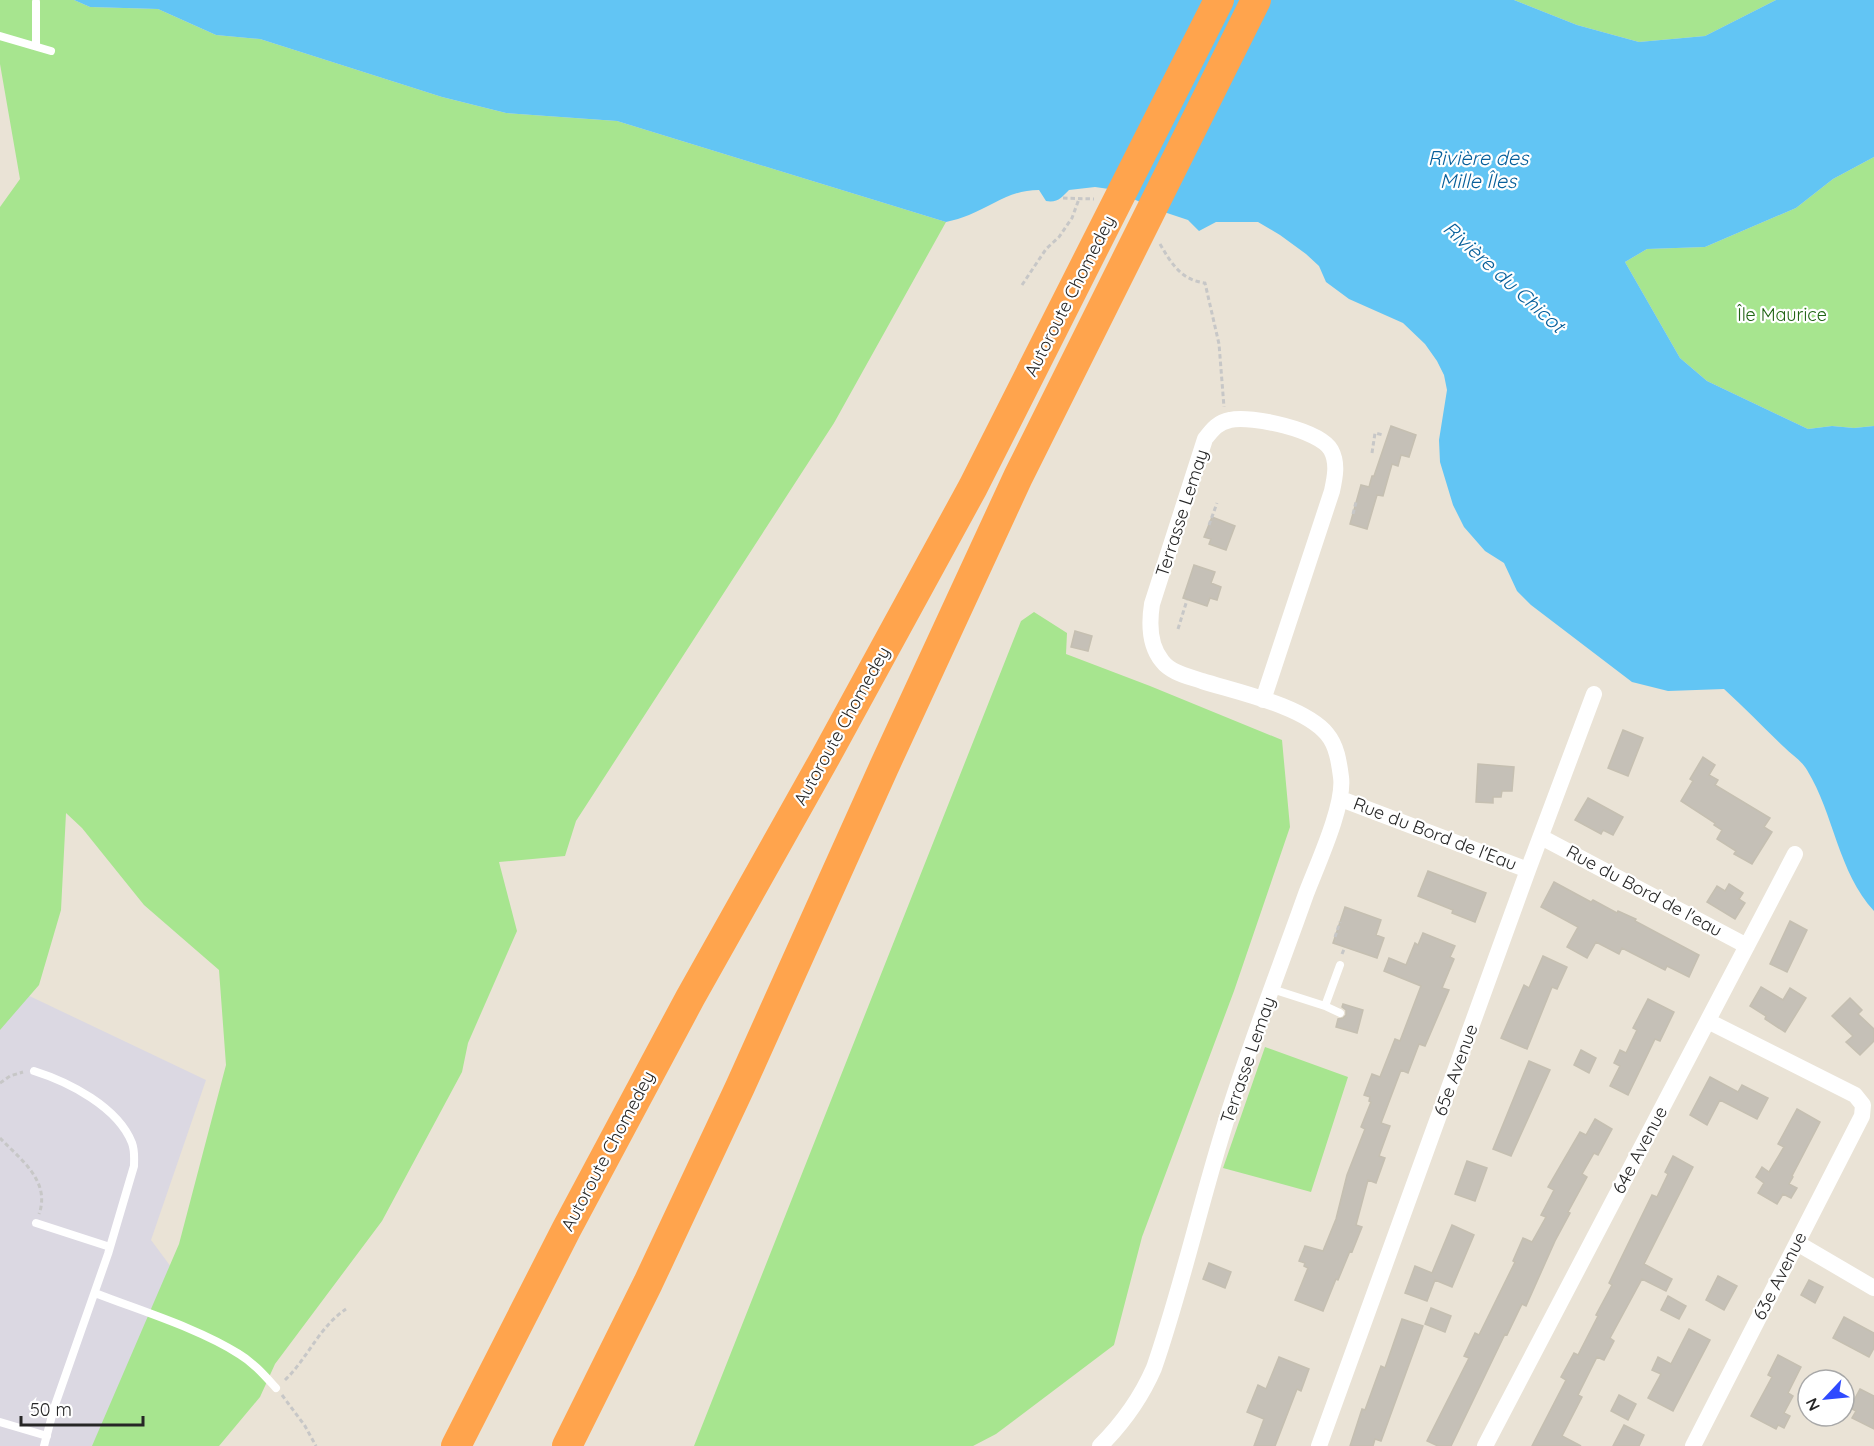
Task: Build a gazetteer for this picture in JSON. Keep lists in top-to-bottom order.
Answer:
{
  "streets": {
    "highway": ["Autoroute Chomedey"],
    "street": [
      "Terrasse Lemay",
      "Rue du Bord de l'Eau",
      "Rue du Bord de l'eau",
      "65e Avenue",
      "64e Avenue",
      "63e Avenue"
    ]
  },
  "crossings": [
    ["Terrasse Lemay", "Rue du Bord de l'Eau"],
    ["Rue du Bord de l'Eau", "65e Avenue"],
    ["Rue du Bord de l'eau", "65e Avenue"],
    ["Rue du Bord de l'eau", "64e Avenue"],
    ["64e Avenue", "63e Avenue"]
  ],
  "water": ["Rivière des Mille Îles", "Rivière du Chicot"],
  "parks": ["Île Maurice"],
  "scale_bar": "50 m",
  "north": "bottom left"
}
